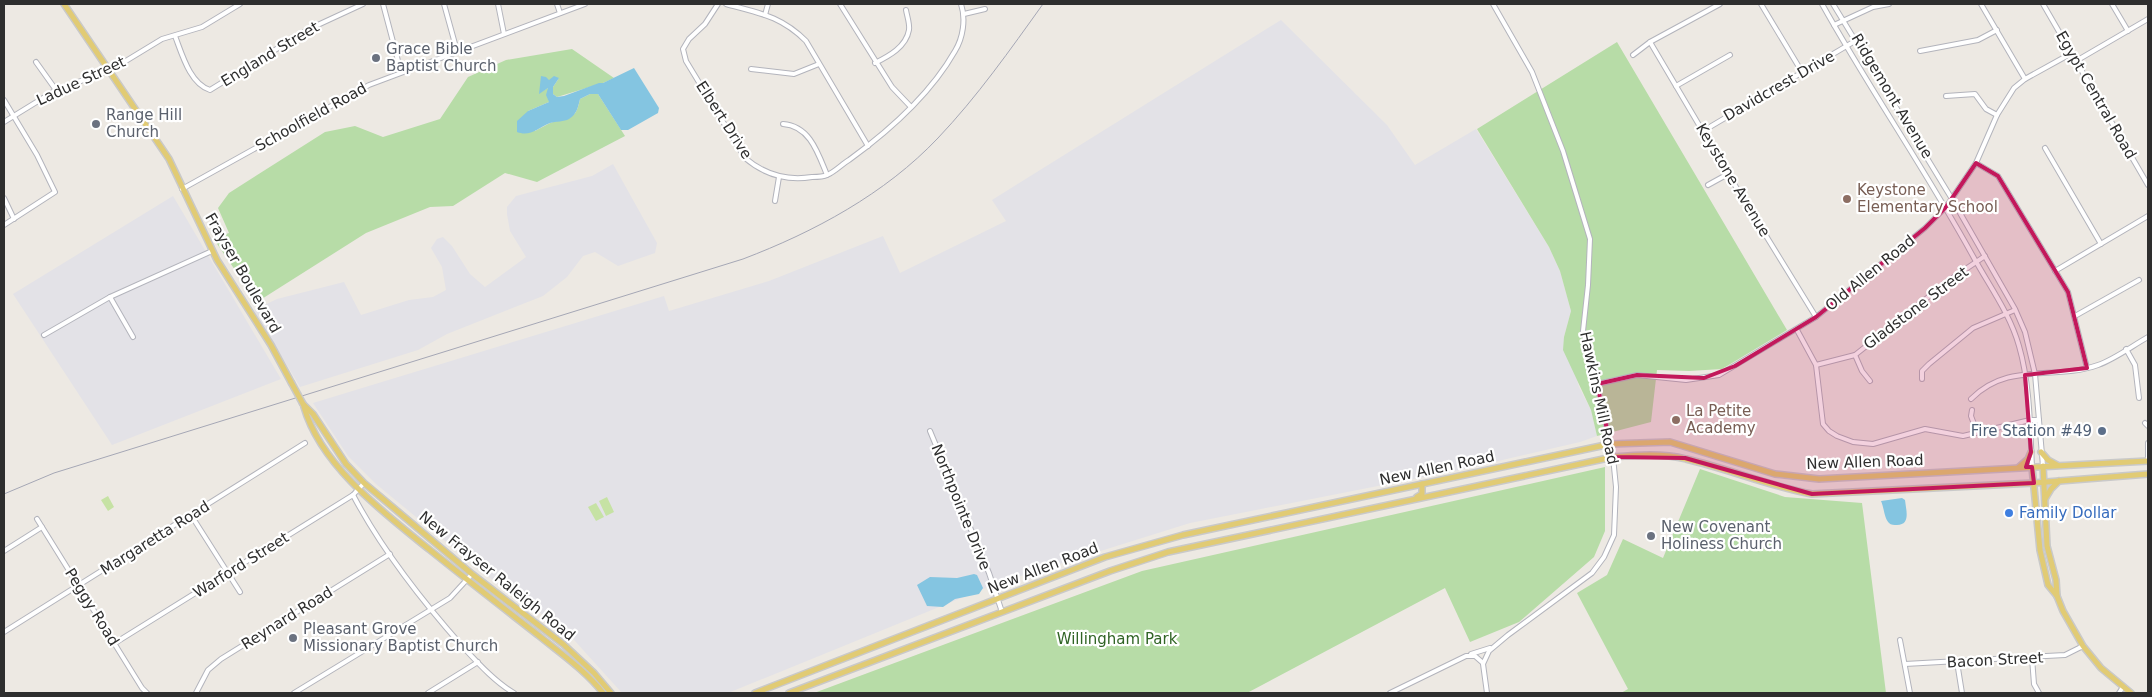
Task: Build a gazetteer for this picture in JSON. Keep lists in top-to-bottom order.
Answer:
{
  "streets": {
    "main road": [
      "Ridgemont Avenue",
      "Frayser Boulevard",
      "New Allen Road",
      "New Frayser Raleigh Road"
    ],
    "street": [
      "England Street",
      "Ladue Street",
      "Davidcrest Drive",
      "Egypt Central Road",
      "Schoolfield Road",
      "Elbert Drive",
      "Keystone Avenue",
      "Old Allen Road",
      "Gladstone Street",
      "Hawkins Mill Road",
      "Northpointe Drive",
      "Margaretta Road",
      "Warford Street",
      "Peggy Road",
      "Reynard Road",
      "Bacon Street"
    ]
  },
  "crossings": [
    ["England Street", "Ladue Street"],
    ["Ladue Street", "Frayser Boulevard"],
    ["Davidcrest Drive", "Ridgemont Avenue"],
    ["Davidcrest Drive", "Keystone Avenue"],
    ["Egypt Central Road", "Old Allen Road"],
    ["Ridgemont Avenue", "Old Allen Road"],
    ["Ridgemont Avenue", "Gladstone Street"],
    ["Ridgemont Avenue", "New Allen Road"],
    ["Ridgemont Avenue", "Bacon Street"],
    ["Schoolfield Road", "Frayser Boulevard"],
    ["Keystone Avenue", "Old Allen Road"],
    ["Frayser Boulevard", "New Frayser Raleigh Road"],
    ["Old Allen Road", "Hawkins Mill Road"],
    ["Hawkins Mill Road", "New Allen Road"],
    ["New Allen Road", "Northpointe Drive"],
    ["Margaretta Road", "Peggy Road"],
    ["Warford Street", "New Frayser Raleigh Road"],
    ["Warford Street", "Peggy Road"]
  ],
  "parks": ["Willingham Park"],
  "places": [
    "Grace Bible Baptist Church",
    "Range Hill Church",
    "Keystone Elementary School",
    "La Petite Academy",
    "Fire Station #49",
    "Family Dollar",
    "New Covenant Holiness Church",
    "Pleasant Grove Missionary Baptist Church"
  ]
}
